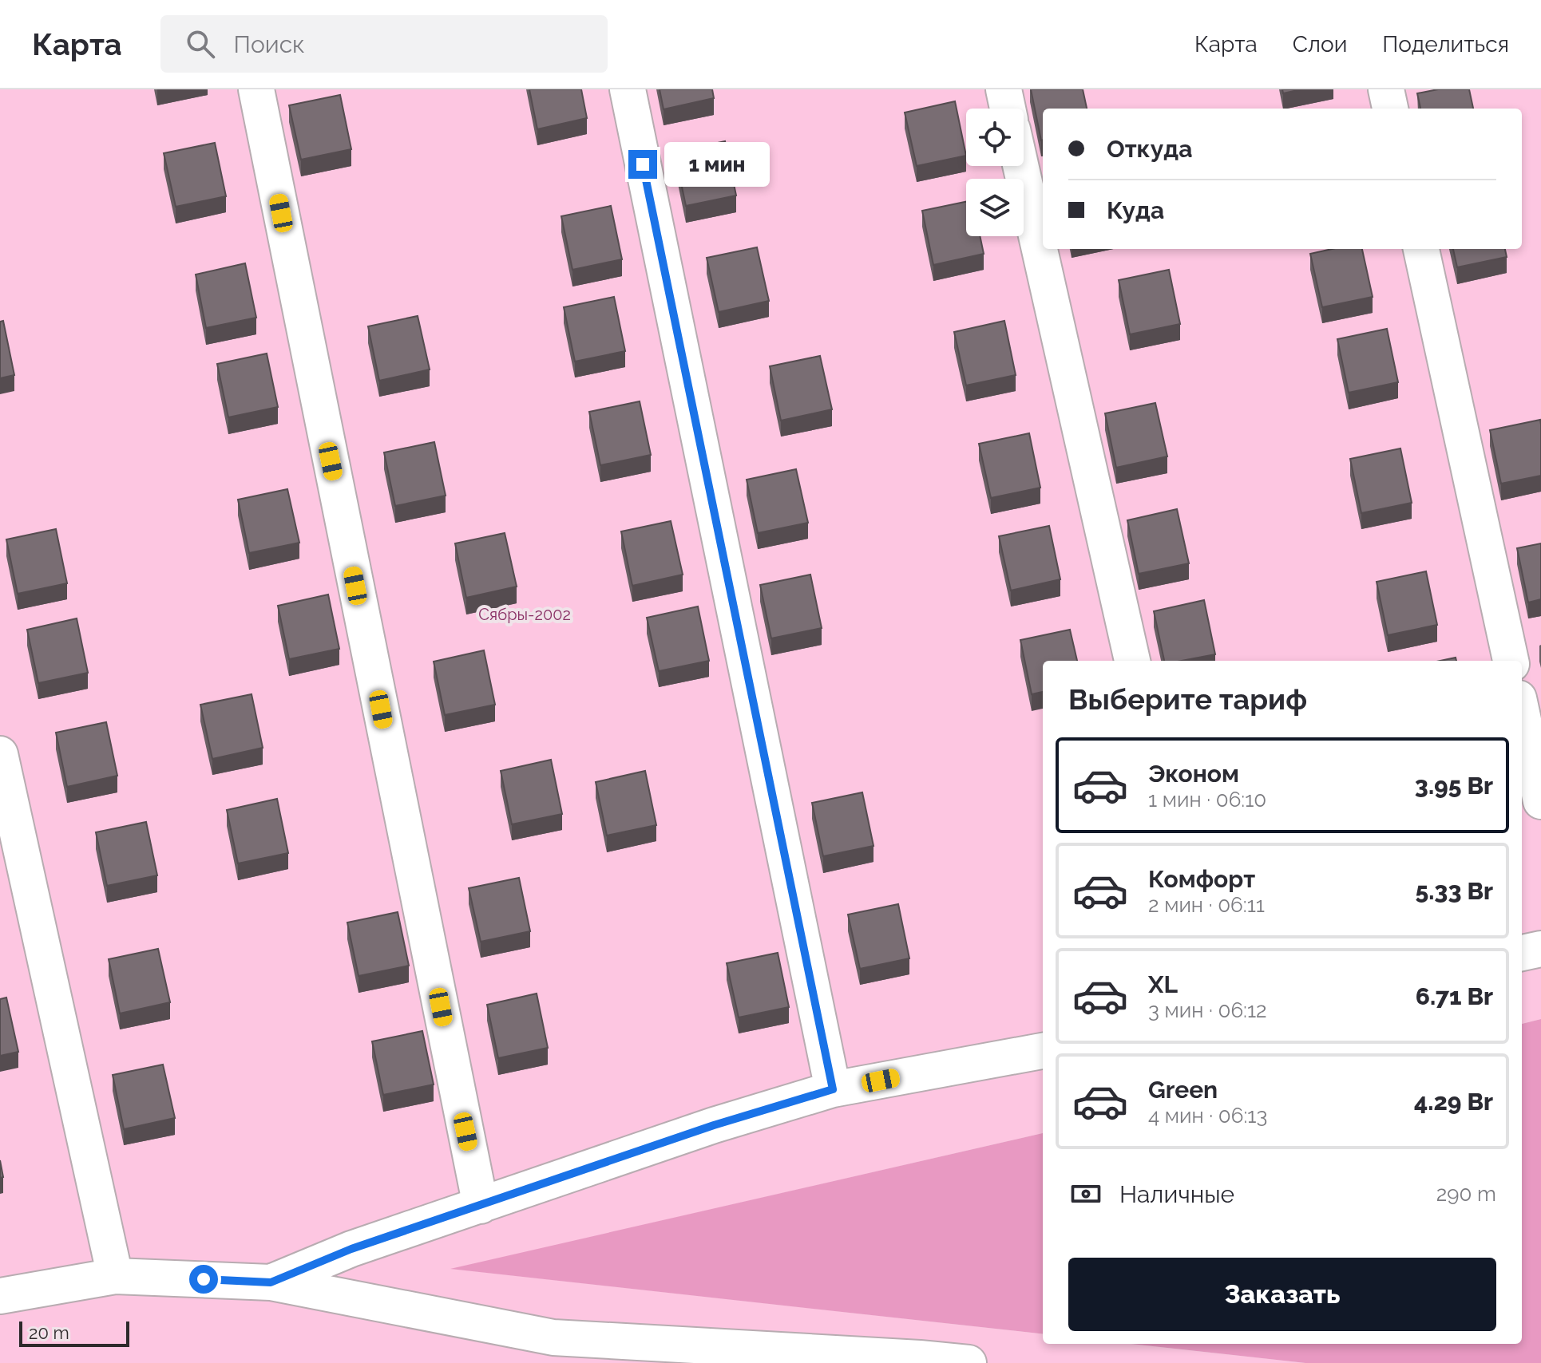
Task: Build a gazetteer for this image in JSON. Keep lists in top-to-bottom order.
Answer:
{
  "parks": ["Сябры-2002"],
  "scale_bar": "20 m",
  "page": {
    "header": "Карта",
    "search": "Поиск",
    "nav": ["Карта", "Слои", "Поделиться"],
    "banner": ["Откуда", "Куда"],
    "bubble": "1 мин",
    "heading": "Выберите тариф",
    "list": [
      {
        "name": "Эконом",
        "note": "1 мин · 06:10",
        "value": "3.95 Br"
      },
      {
        "name": "Комфорт",
        "note": "2 мин · 06:11",
        "value": "5.33 Br"
      },
      {
        "name": "XL",
        "note": "3 мин · 06:12",
        "value": "6.71 Br"
      },
      {
        "name": "Green",
        "note": "4 мин · 06:13",
        "value": "4.29 Br"
      }
    ],
    "pay": ["Наличные", "290 m"],
    "buttons": "Заказать",
    "scale": "20 m"
  }
}
